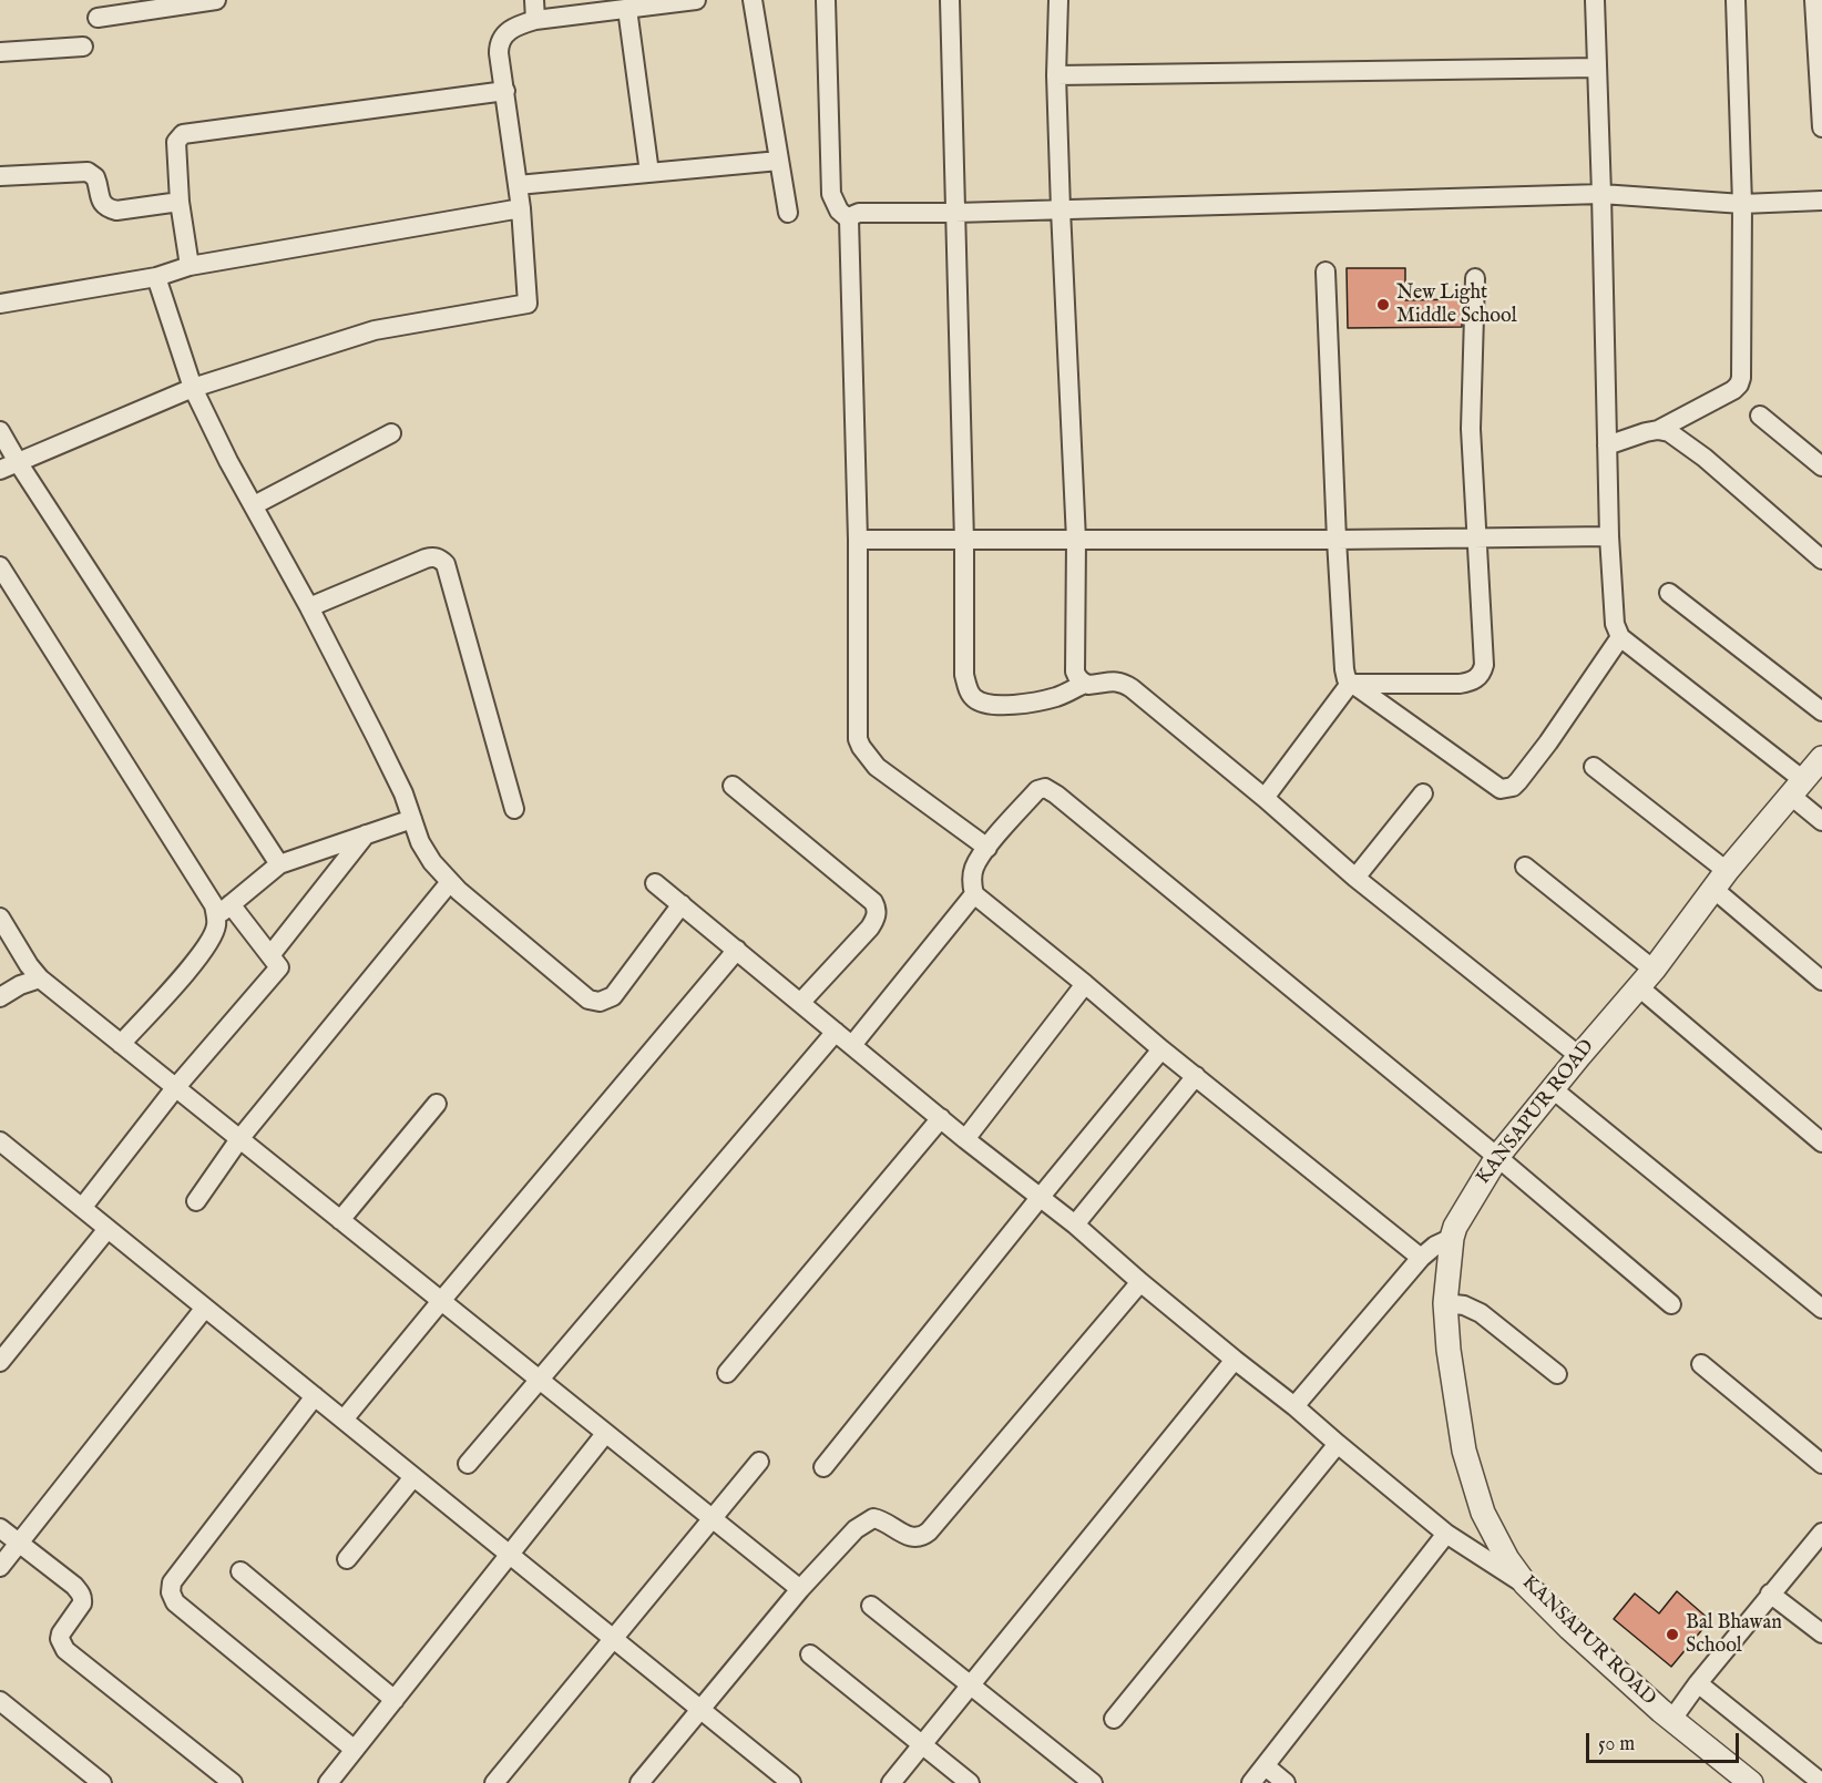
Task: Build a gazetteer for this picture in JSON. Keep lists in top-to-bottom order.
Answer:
{
  "streets": {
    "street": ["KANSAPUR ROAD"]
  },
  "places": ["New Light Middle School", "Bal Bhawan School"],
  "scale_bar": "50 m"
}
